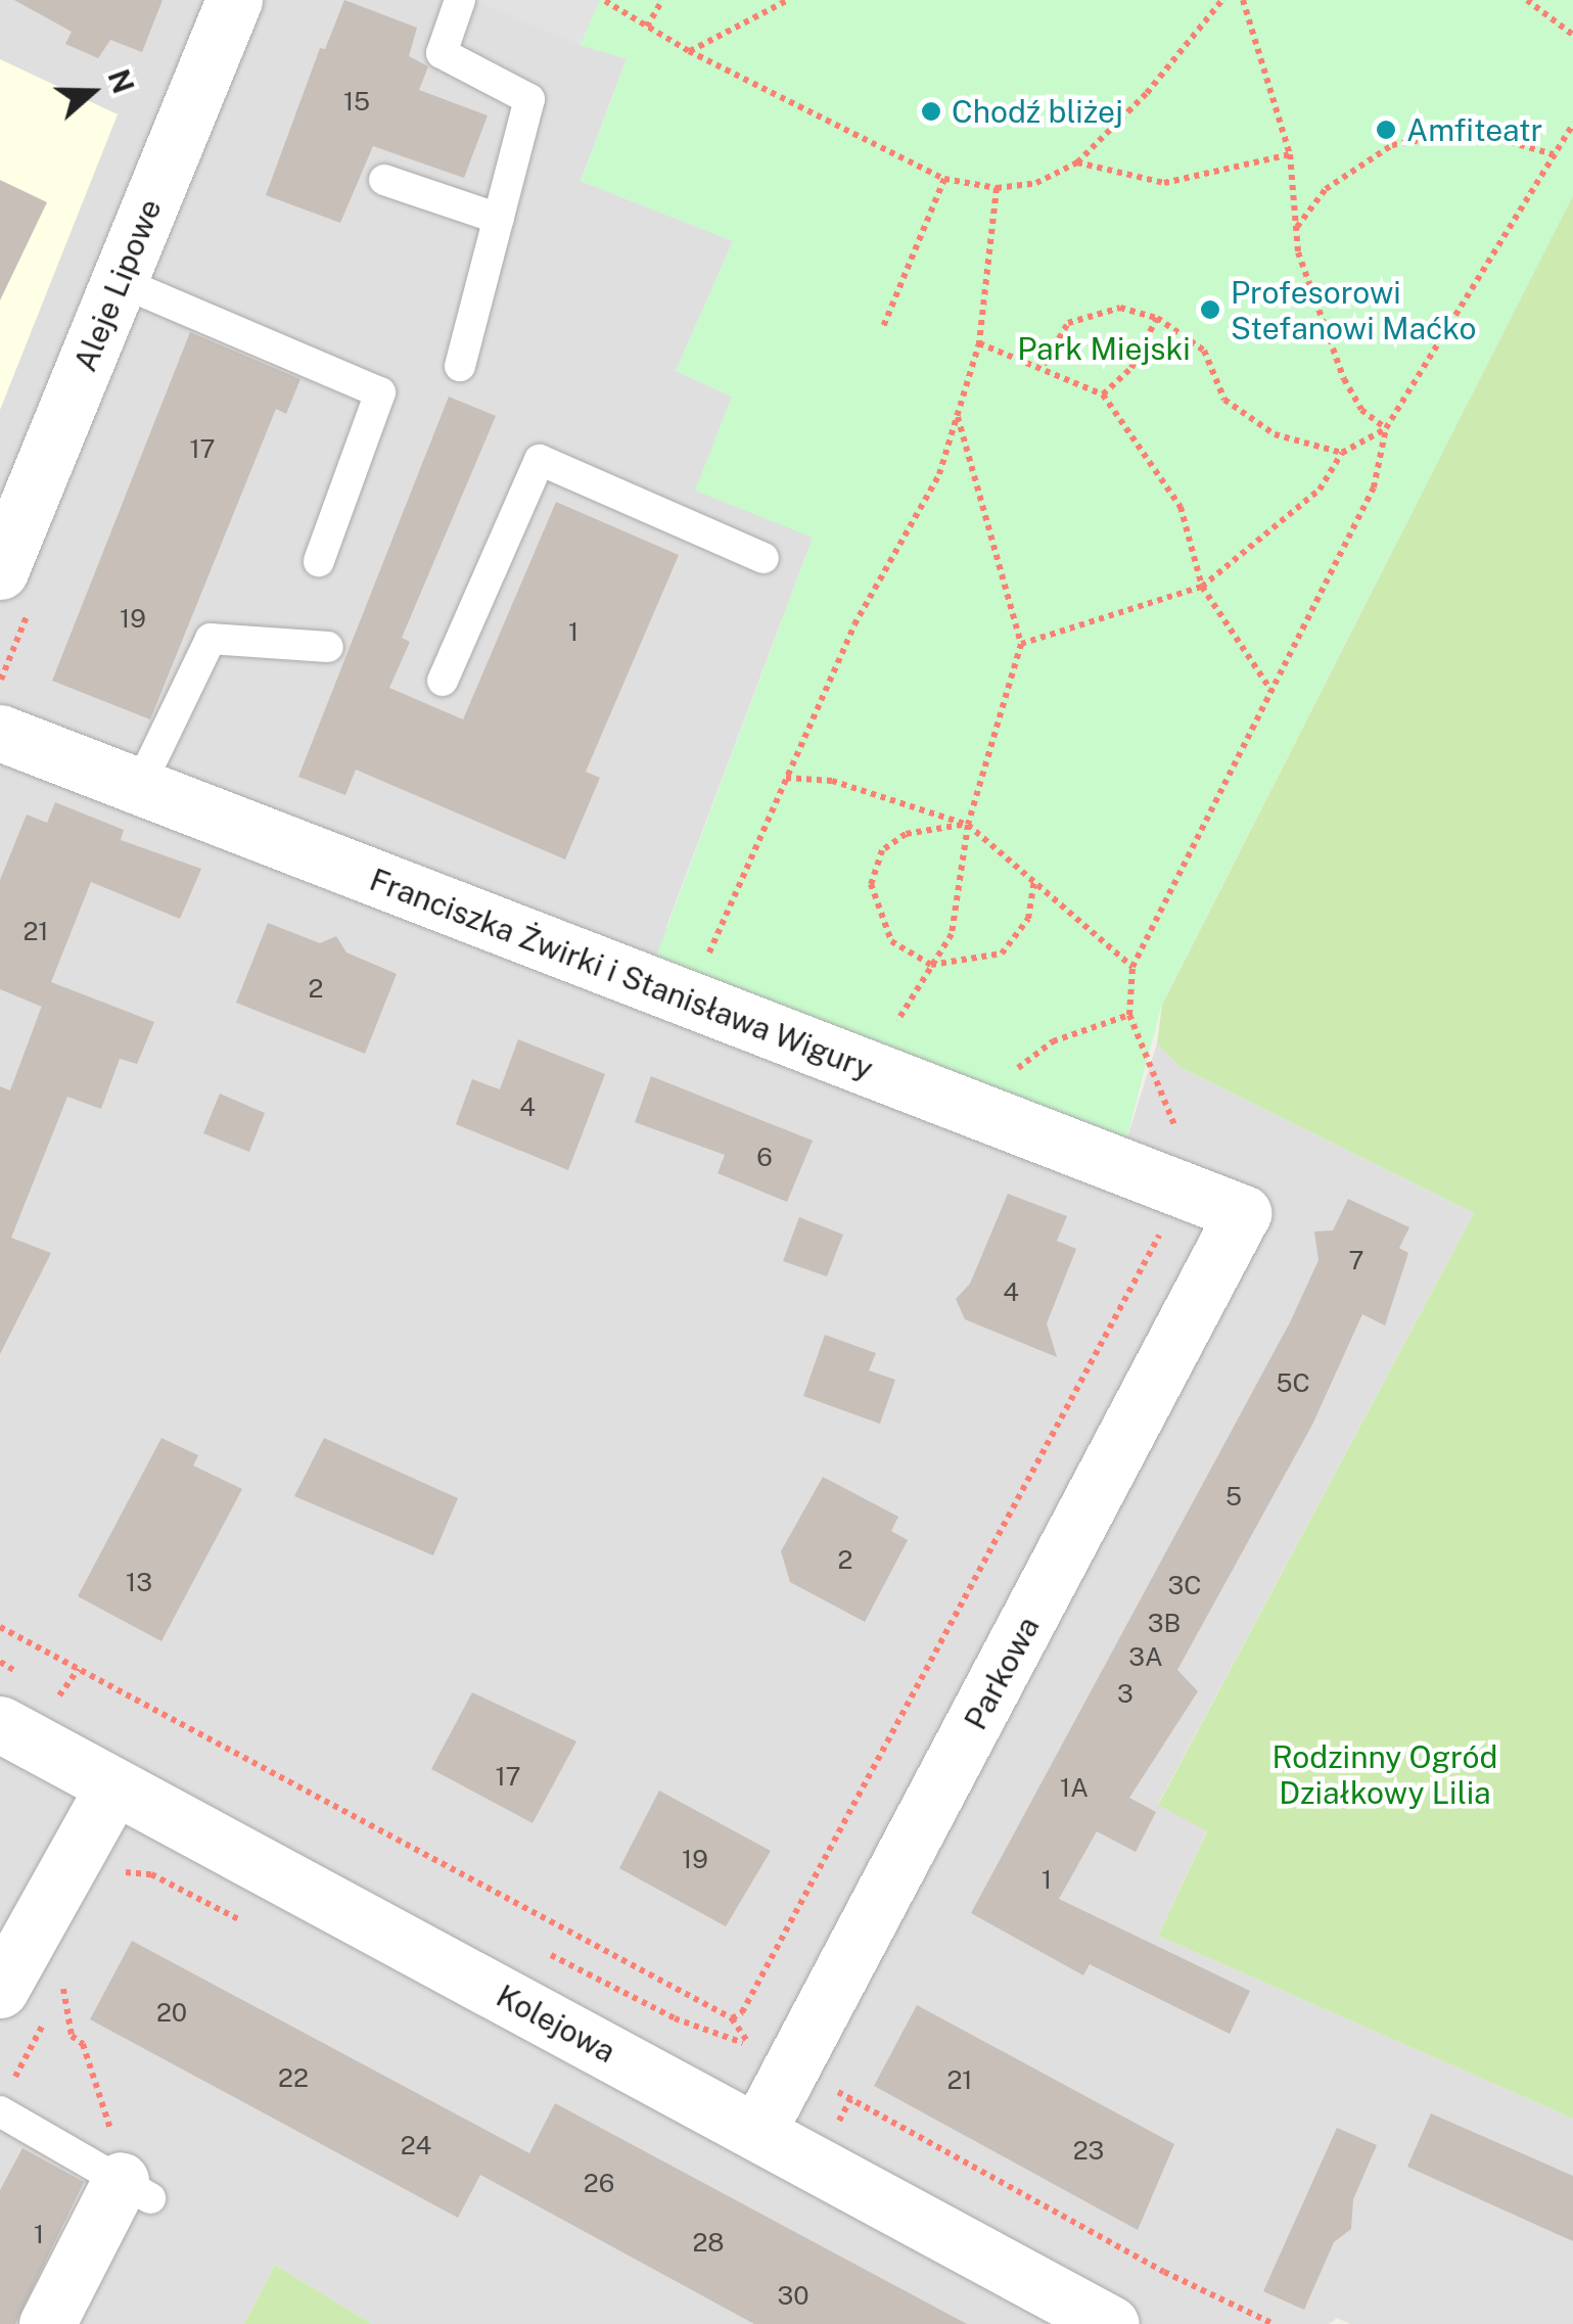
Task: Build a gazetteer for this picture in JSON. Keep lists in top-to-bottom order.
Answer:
{
  "streets": {
    "street": [
      "Aleje Lipowe",
      "Franciszka Żwirki i Stanisława Wigury",
      "Parkowa",
      "Kolejowa"
    ]
  },
  "crossings": [
    ["Franciszka Żwirki i Stanisława Wigury", "Parkowa"],
    ["Parkowa", "Kolejowa"]
  ],
  "parks": ["Park Miejski", "Rodzinny Ogród Działkowy Lilia"],
  "places": ["Chodź bliżej", "Amfiteatr", "Profesorowi Stefanowi Maćko"],
  "house_numbers": [
    "15",
    "17",
    "19",
    "1",
    "21",
    "2",
    "4",
    "6",
    "7",
    "4",
    "5C",
    "5",
    "2",
    "13",
    "3C",
    "3B",
    "3A",
    "3",
    "17",
    "1A",
    "19",
    "1",
    "20",
    "22",
    "21",
    "24",
    "23",
    "26",
    "1",
    "28",
    "30"
  ],
  "north": "right"
}
